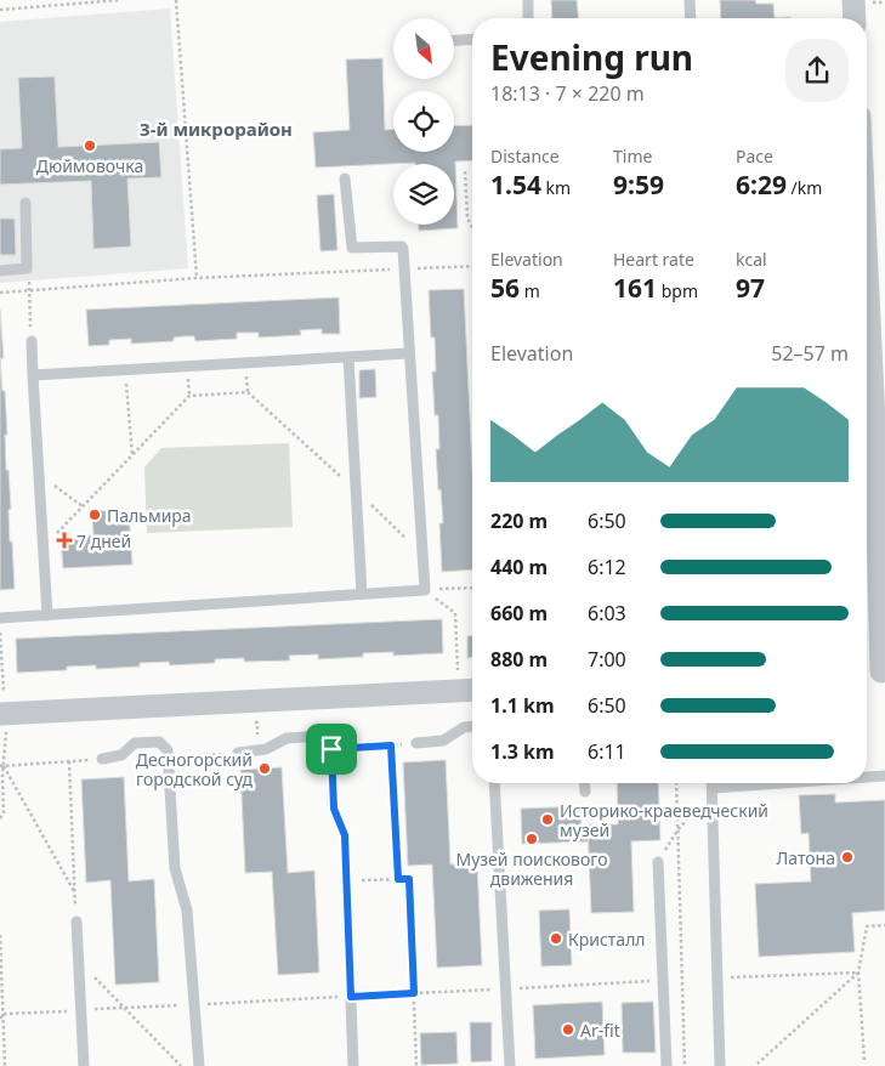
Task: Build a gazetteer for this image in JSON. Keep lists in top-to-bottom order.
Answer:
{
  "districts": ["3-й микрорайон"],
  "places": {
    "other": [
      "Дюймовочка",
      "Пальмира",
      "Десногорский городской суд",
      "Историко-краеведческий музей",
      "Музей поискового движения",
      "Латона",
      "Кристалл",
      "Ar-fit"
    ],
    "health": ["7 дней"]
  },
  "north": "bottom right",
  "page": {
    "heading": ["Evening run", "18:13 · 7 × 220 m"],
    "stats": [
      ["Distance", "1.54 km"],
      ["Time", "9:59"],
      ["Pace", "6:29 /km"],
      ["Elevation", "56 m"],
      ["Heart rate", "161 bpm"],
      ["kcal", "97"]
    ],
    "chart": ["Elevation", "52–57 m"],
    "list": [
      {
        "name": "220 m",
        "note": "6:50"
      },
      {
        "name": "440 m",
        "note": "6:12"
      },
      {
        "name": "660 m",
        "note": "6:03"
      },
      {
        "name": "880 m",
        "note": "7:00"
      },
      {
        "name": "1.1 km",
        "note": "6:50"
      },
      {
        "name": "1.3 km",
        "note": "6:11"
      }
    ]
  }
}
